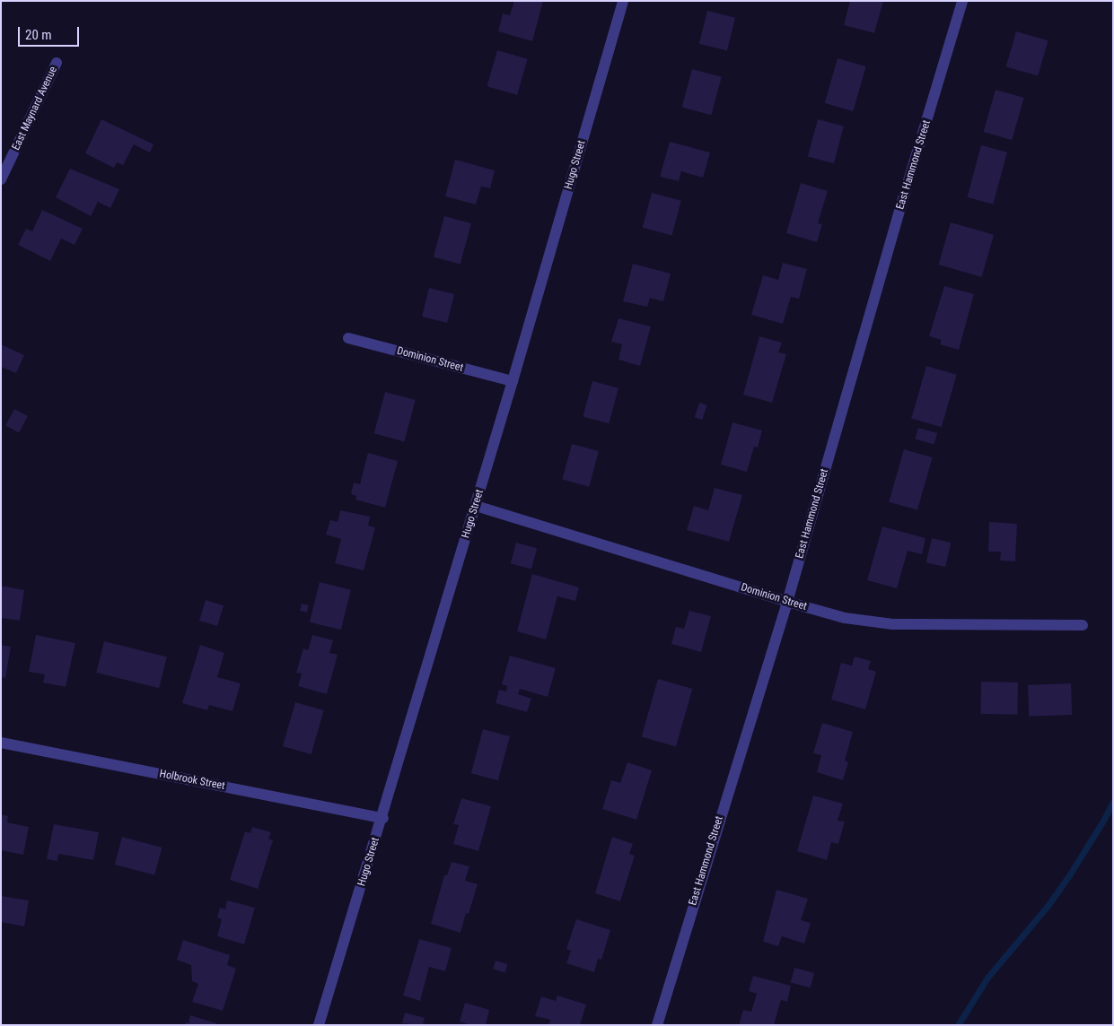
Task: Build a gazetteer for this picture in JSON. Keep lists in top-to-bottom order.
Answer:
{
  "streets": {
    "street": [
      "East Maynard Avenue",
      "Hugo Street",
      "East Hammond Street",
      "Dominion Street",
      "Holbrook Street"
    ]
  },
  "crossings": [
    ["Hugo Street", "Dominion Street"],
    ["Hugo Street", "Holbrook Street"],
    ["East Hammond Street", "Dominion Street"]
  ],
  "scale_bar": "20 m"
}
